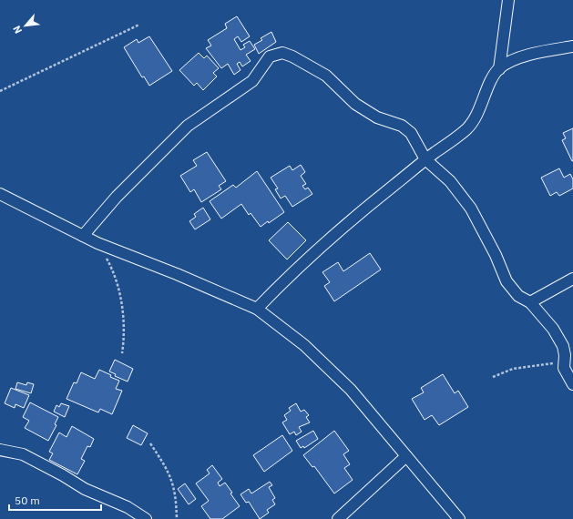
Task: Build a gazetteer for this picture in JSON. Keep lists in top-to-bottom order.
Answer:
{
  "scale_bar": "50 m",
  "north": "bottom left"
}
